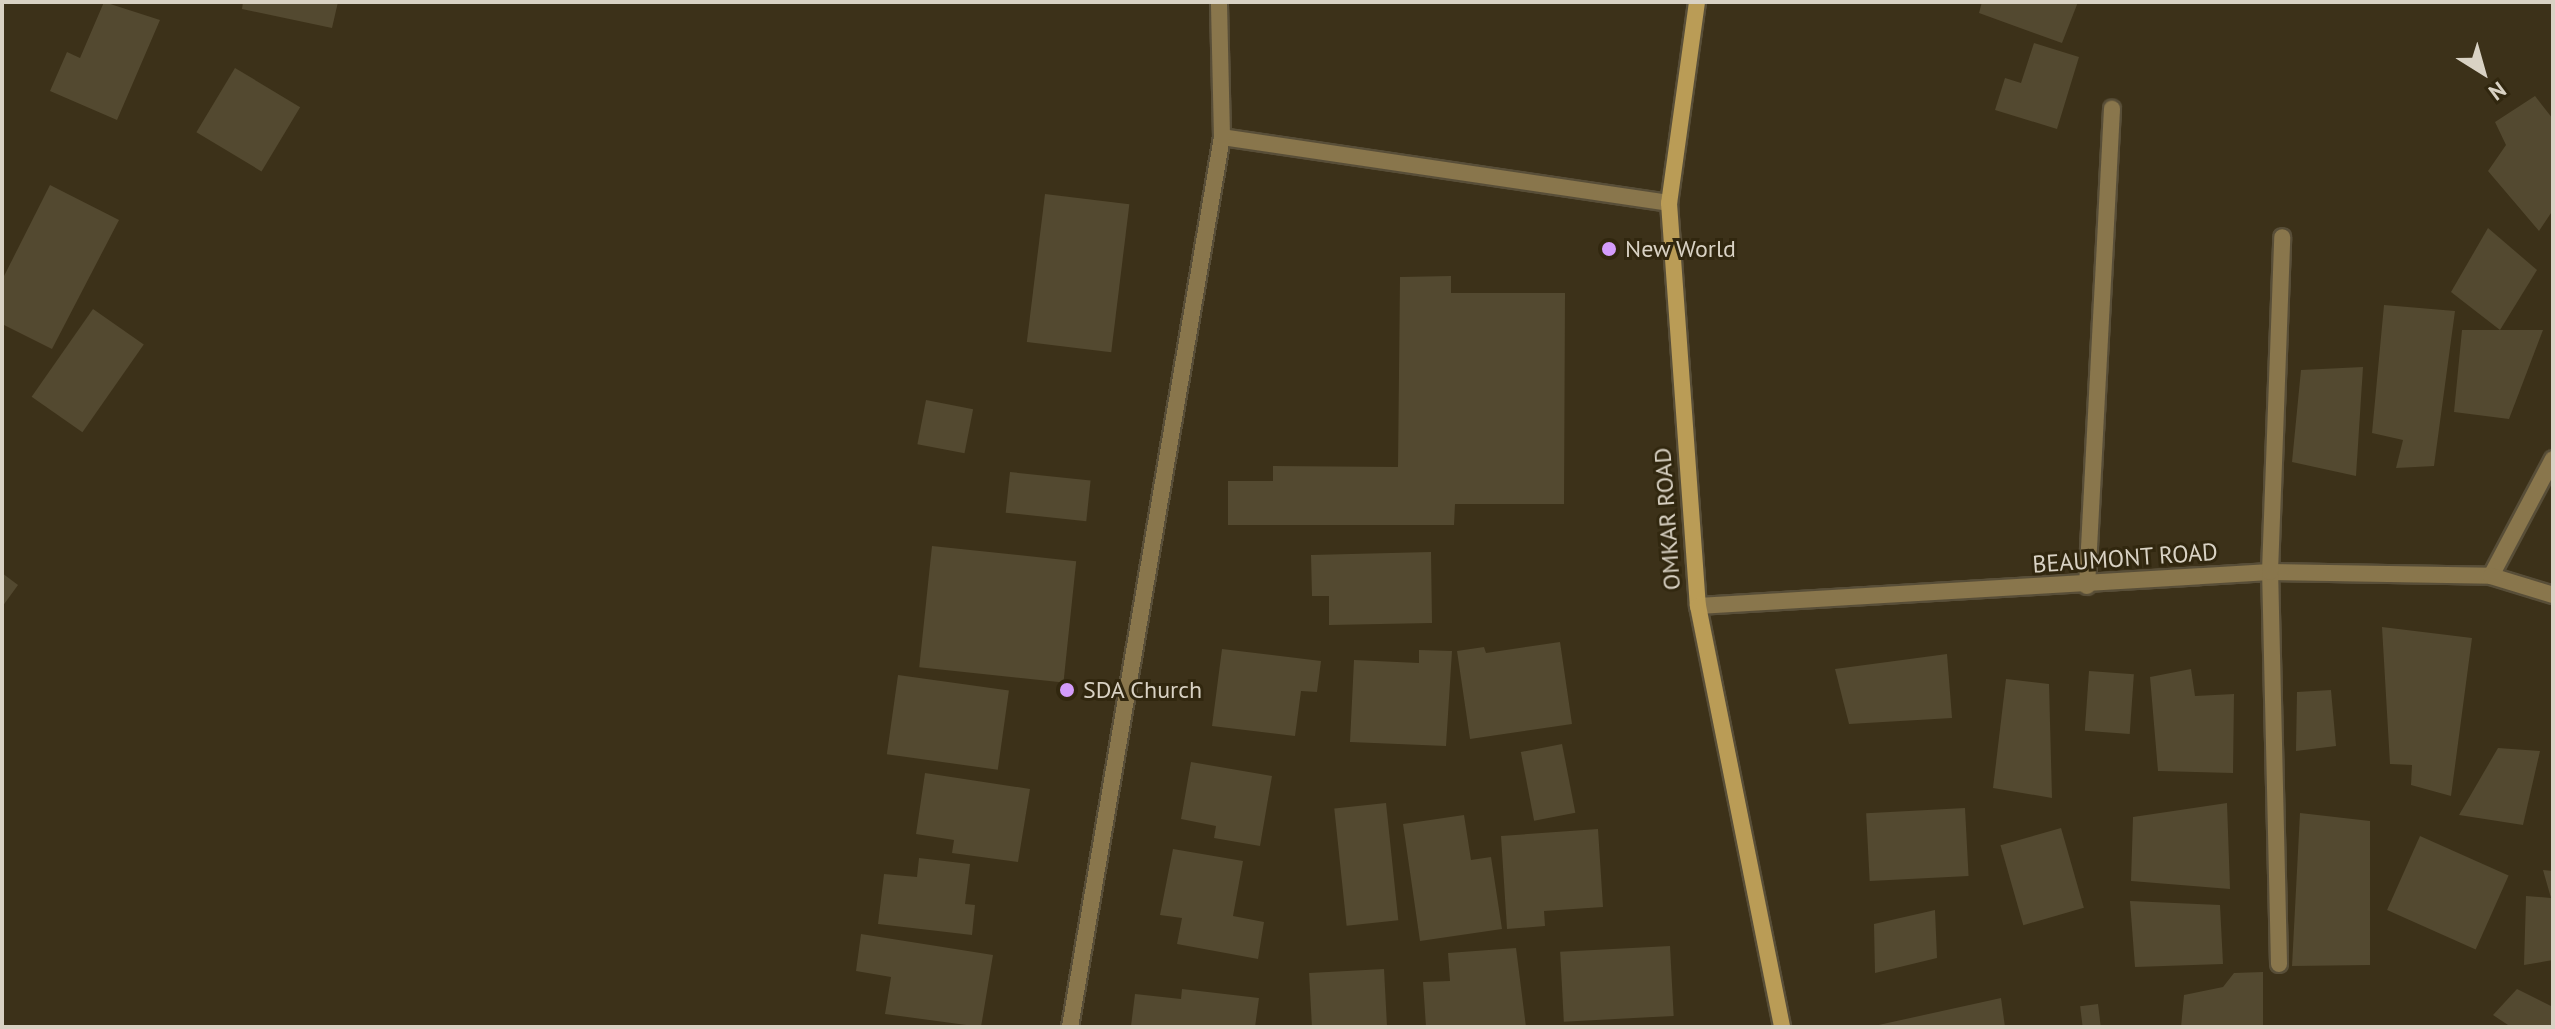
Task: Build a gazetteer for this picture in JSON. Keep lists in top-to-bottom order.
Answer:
{
  "streets": {
    "street": ["OMKAR ROAD", "BEAUMONT ROAD"]
  },
  "crossings": [
    ["OMKAR ROAD", "BEAUMONT ROAD"]
  ],
  "places": ["New World", "SDA Church"],
  "north": "bottom right"
}
